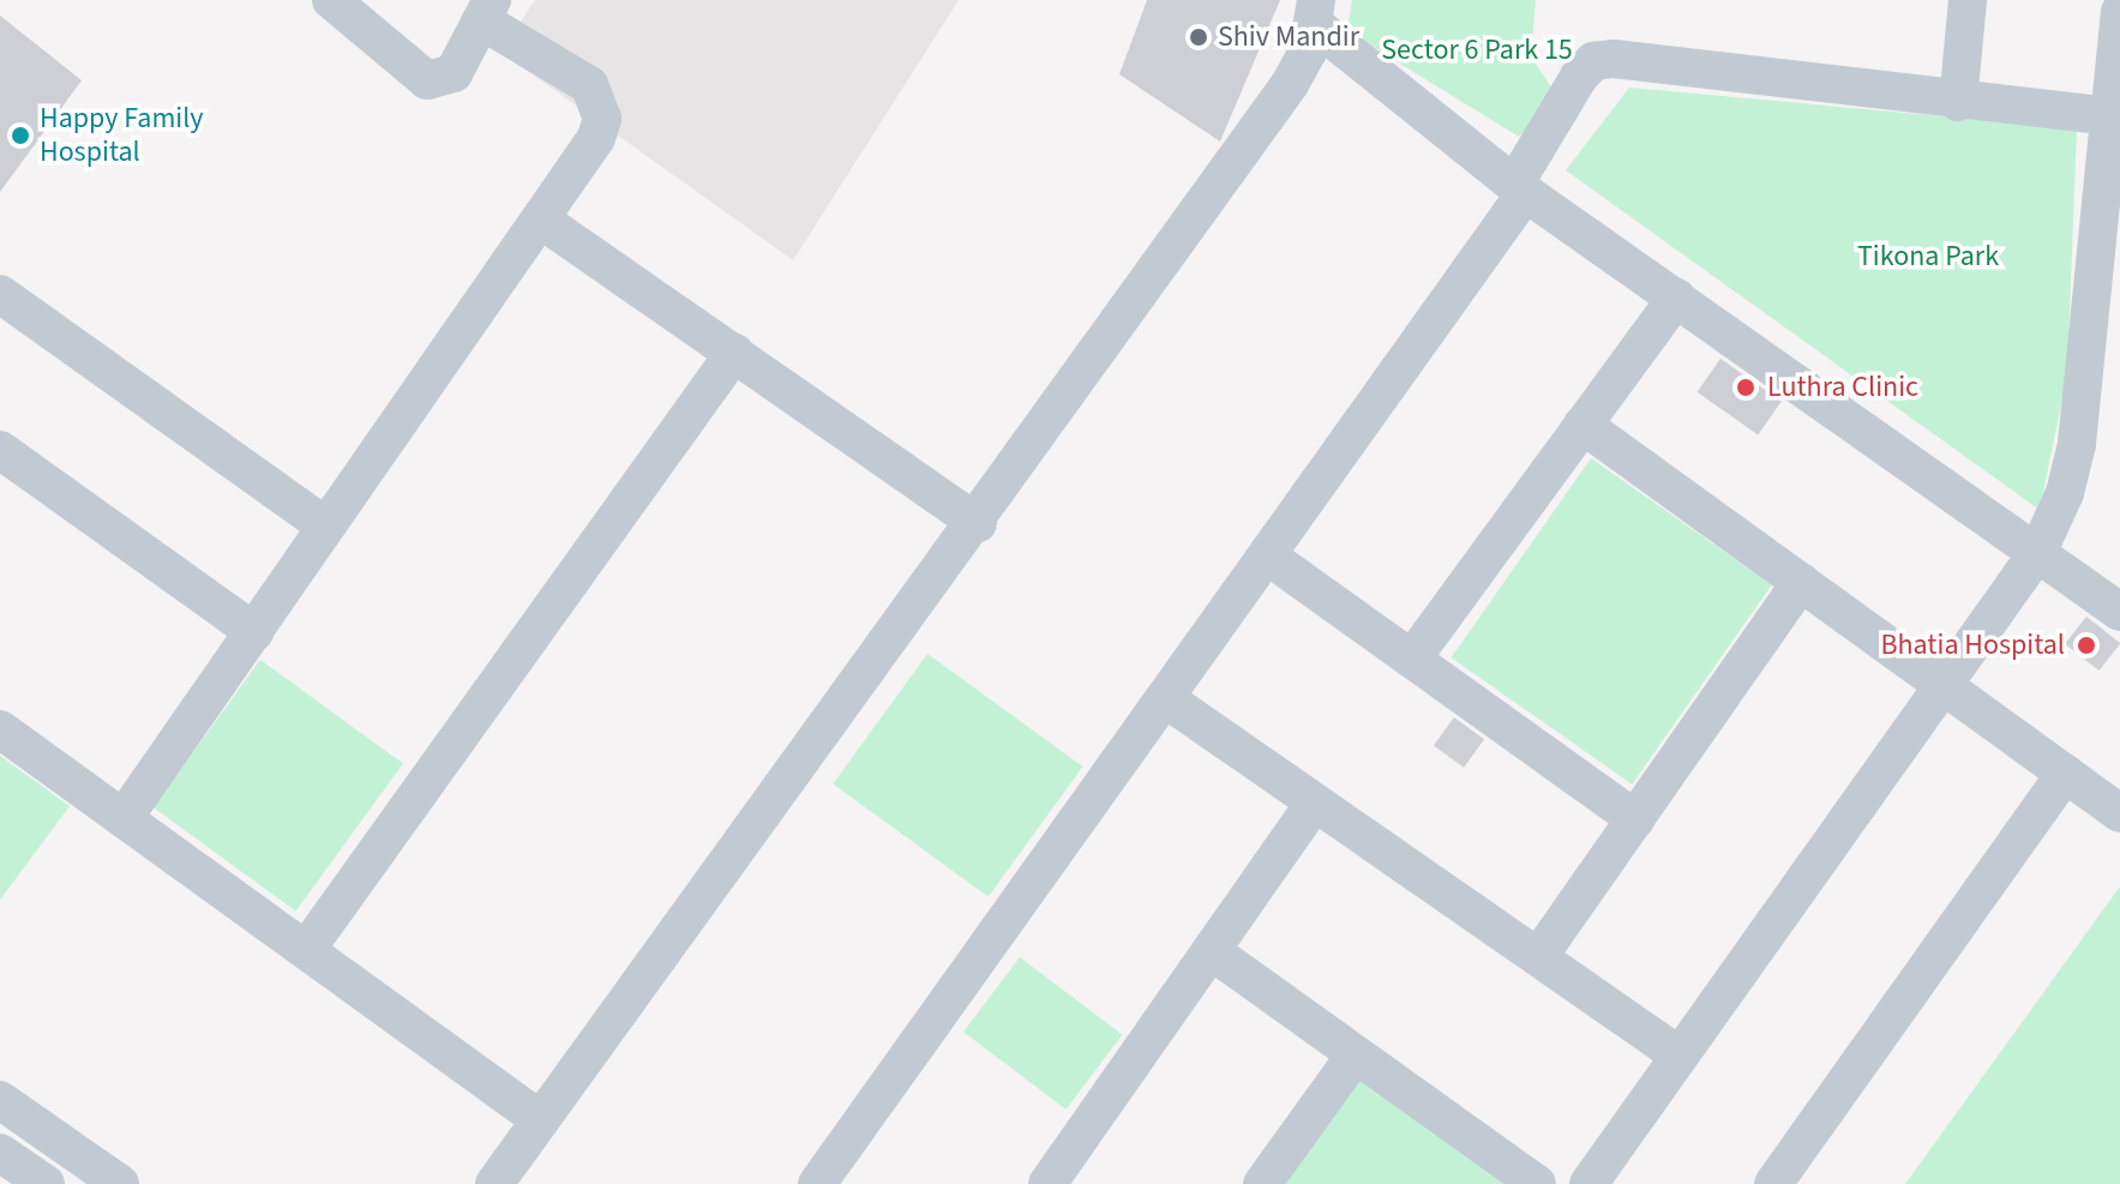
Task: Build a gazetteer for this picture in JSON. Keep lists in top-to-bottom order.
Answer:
{
  "parks": ["Sector 6 Park 15", "Tikona Park"],
  "places": [
    "Shiv Mandir",
    "Happy Family Hospital",
    "Luthra Clinic",
    "Bhatia Hospital"
  ]
}
